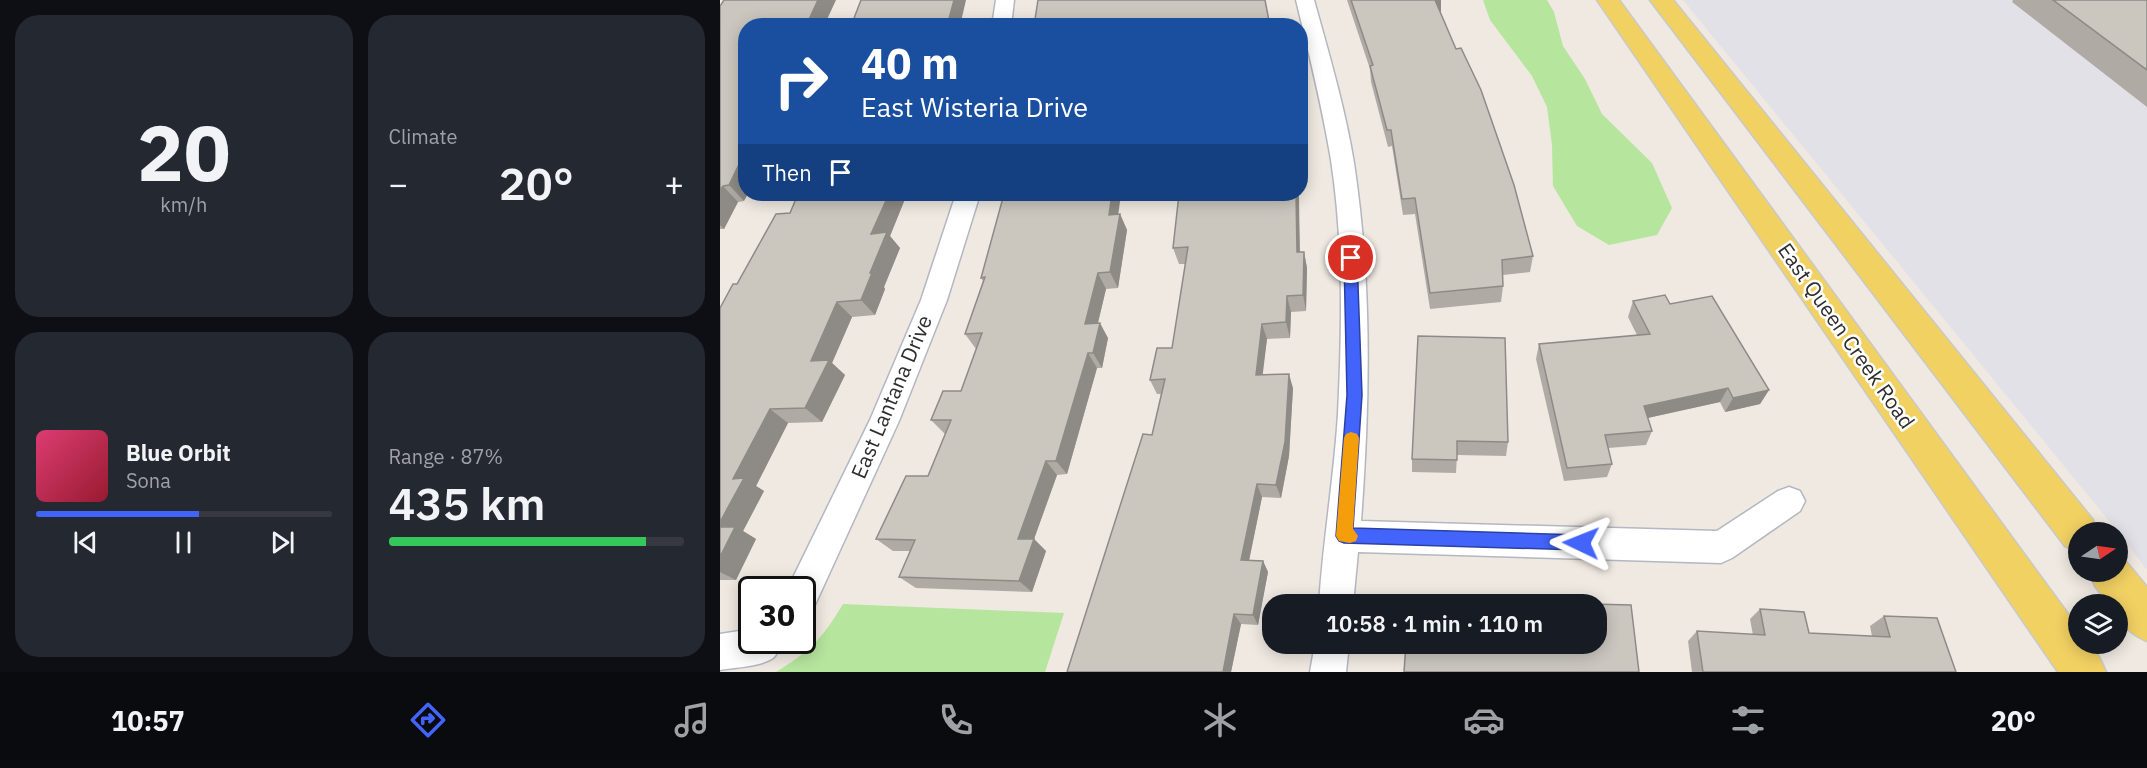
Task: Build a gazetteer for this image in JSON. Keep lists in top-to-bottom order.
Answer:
{
  "streets": {
    "main road": ["East Queen Creek Road"],
    "street": ["East Lantana Drive"]
  },
  "north": "right",
  "page": {
    "tile": [
      ["20", "km/h"],
      "Climate",
      ["Range · 87%", "435 km"]
    ],
    "turn": ["40 m", "East Wisteria Drive"],
    "then": "Then",
    "heat": ["−", "20°", "+"],
    "song": ["Blue Orbit", "Sona"],
    "limit": "30",
    "trip": "10:58 · 1 min · 110 m",
    "tabs": ["10:57", "20°"]
  }
}
